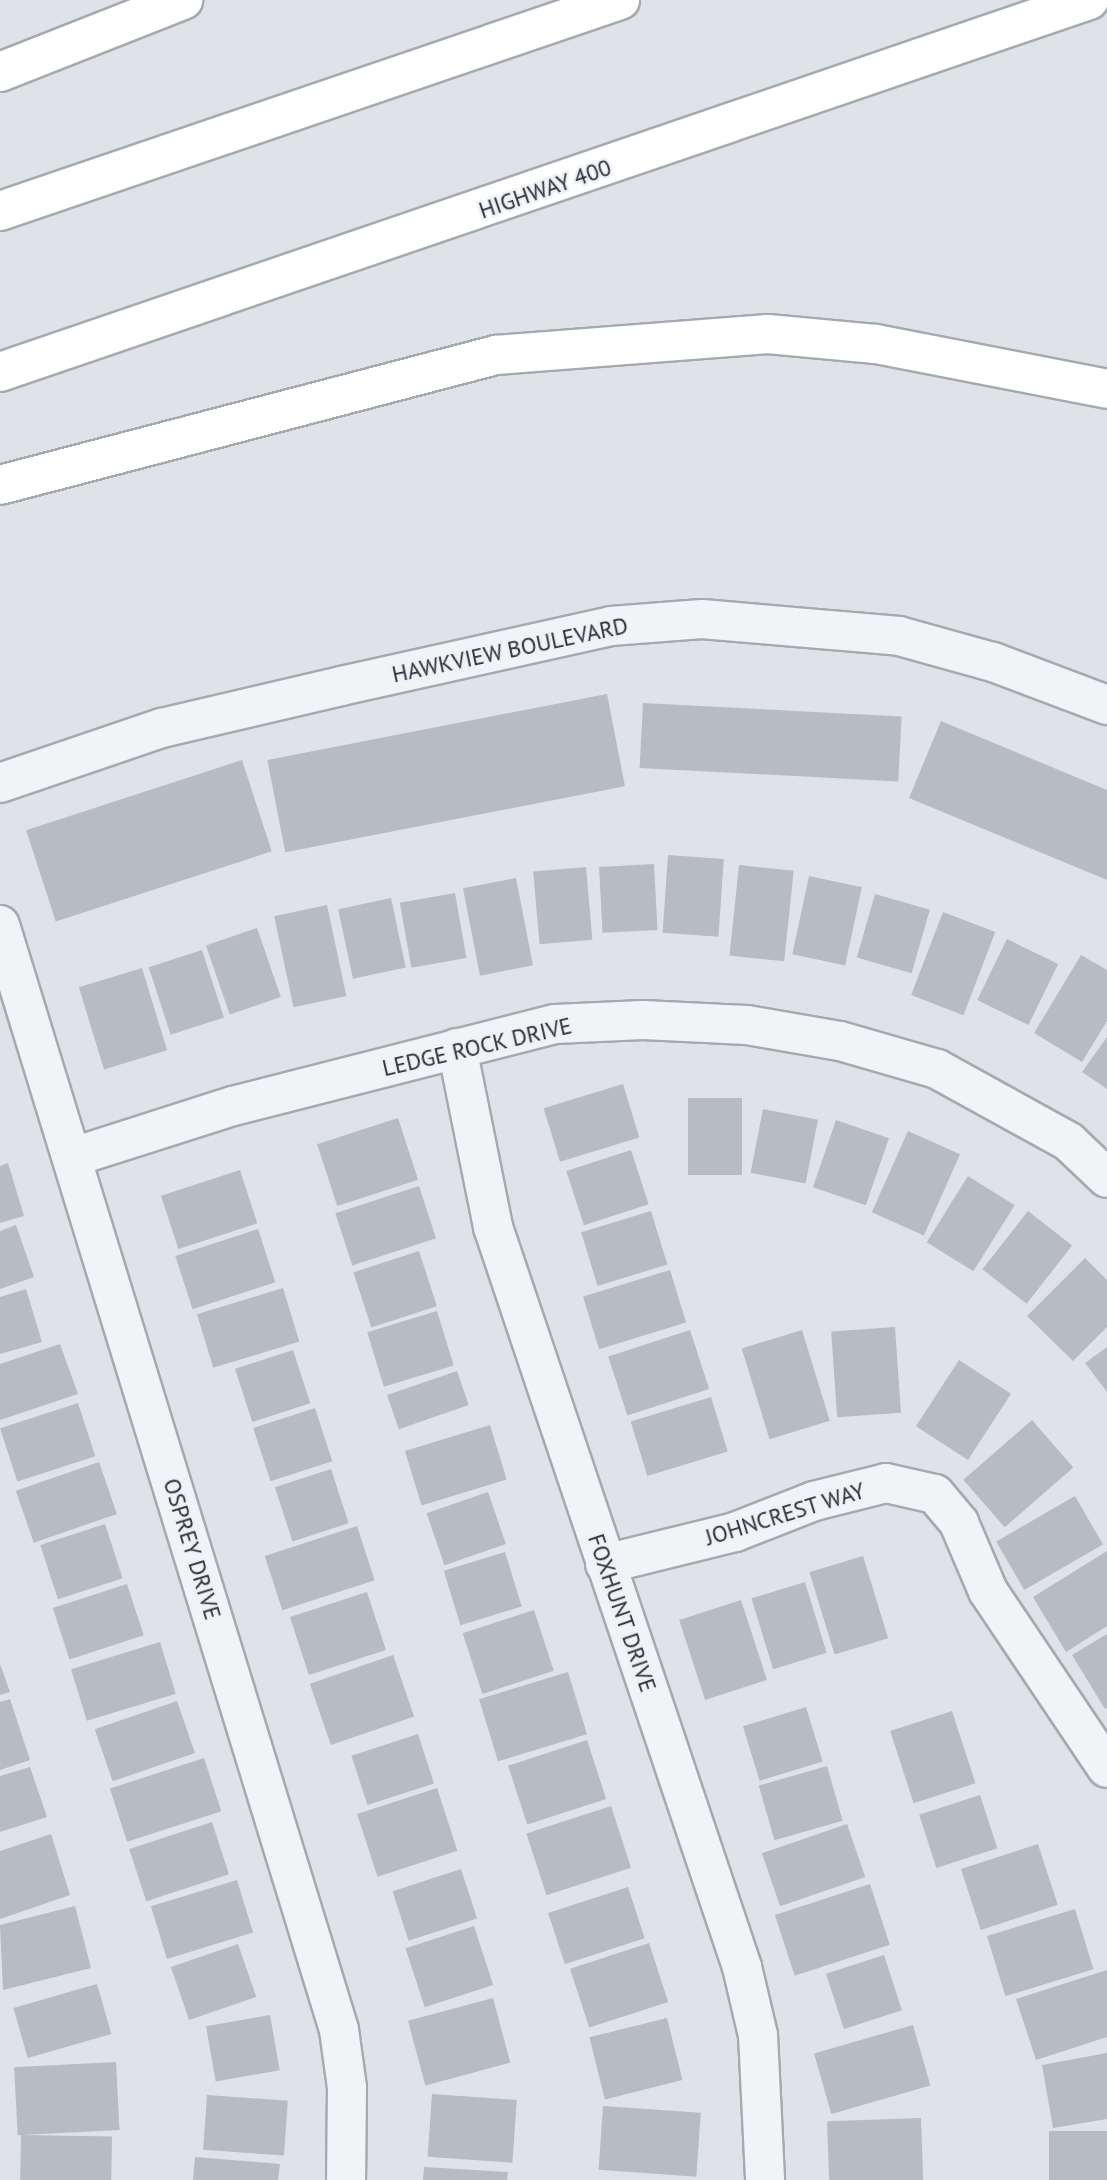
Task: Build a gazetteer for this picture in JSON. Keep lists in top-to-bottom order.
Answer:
{
  "streets": {
    "highway": ["HIGHWAY 400"],
    "street": [
      "HAWKVIEW BOULEVARD",
      "LEDGE ROCK DRIVE",
      "JOHNCREST WAY",
      "OSPREY DRIVE",
      "FOXHUNT DRIVE"
    ]
  },
  "crossings": [
    ["LEDGE ROCK DRIVE", "OSPREY DRIVE"],
    ["LEDGE ROCK DRIVE", "FOXHUNT DRIVE"],
    ["JOHNCREST WAY", "FOXHUNT DRIVE"]
  ]
}
